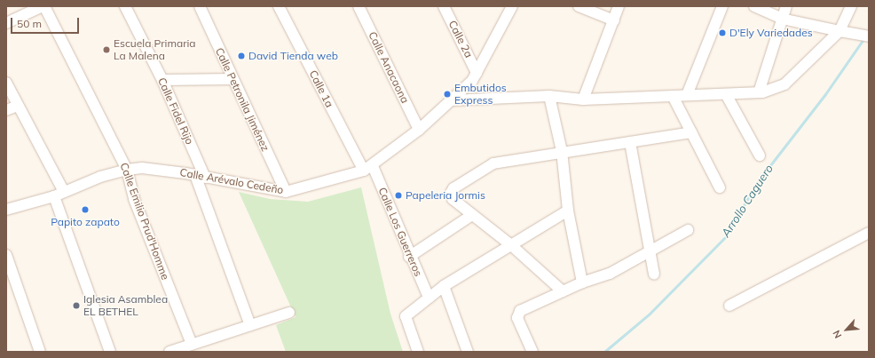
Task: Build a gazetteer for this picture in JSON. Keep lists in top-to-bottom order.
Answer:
{
  "streets": {
    "street": [
      "Calle 2a",
      "Calle Anacaona",
      "Calle 1a",
      "Calle Petronila Jiménez",
      "Calle Fidel Rijo",
      "Calle Arévalo Cedeño",
      "Calle Emilio Prud'Homme",
      "Calle Los Guerreros"
    ]
  },
  "crossings": [
    ["Calle 2a", "Calle Arévalo Cedeño"],
    ["Calle Anacaona", "Calle Arévalo Cedeño"],
    ["Calle 1a", "Calle Arévalo Cedeño"],
    ["Calle 1a", "Calle Los Guerreros"],
    ["Calle Petronila Jiménez", "Calle Arévalo Cedeño"],
    ["Calle Fidel Rijo", "Calle Arévalo Cedeño"],
    ["Calle Arévalo Cedeño", "Calle Emilio Prud'Homme"],
    ["Calle Arévalo Cedeño", "Calle Los Guerreros"]
  ],
  "water": ["Arrollo Caguero"],
  "places": [
    "D'Ely Variedades",
    "Escuela Primaria La Malena",
    "David Tienda web",
    "Embutidos Express",
    "Papeleria Jormis",
    "Papito zapato",
    "Iglesia Asamblea EL BETHEL"
  ],
  "scale_bar": "50 m",
  "north": "bottom left"
}
